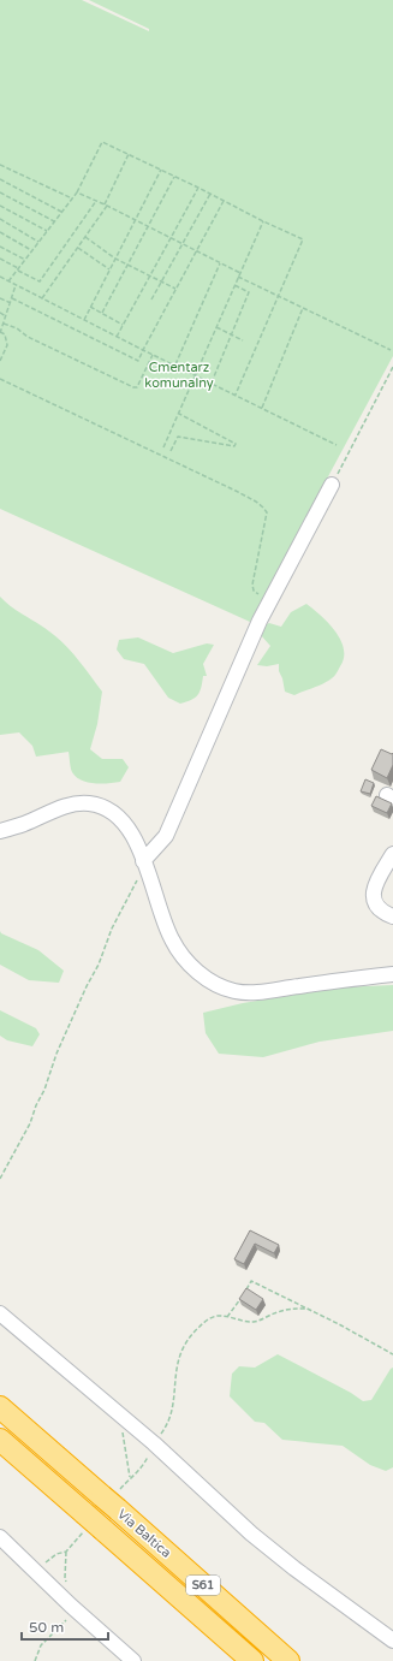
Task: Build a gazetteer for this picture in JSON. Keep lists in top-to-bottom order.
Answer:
{
  "streets": {
    "highway": ["Via Baltica", "S61"]
  },
  "parks": ["Cmentarz komunalny"],
  "scale_bar": "50 m"
}
